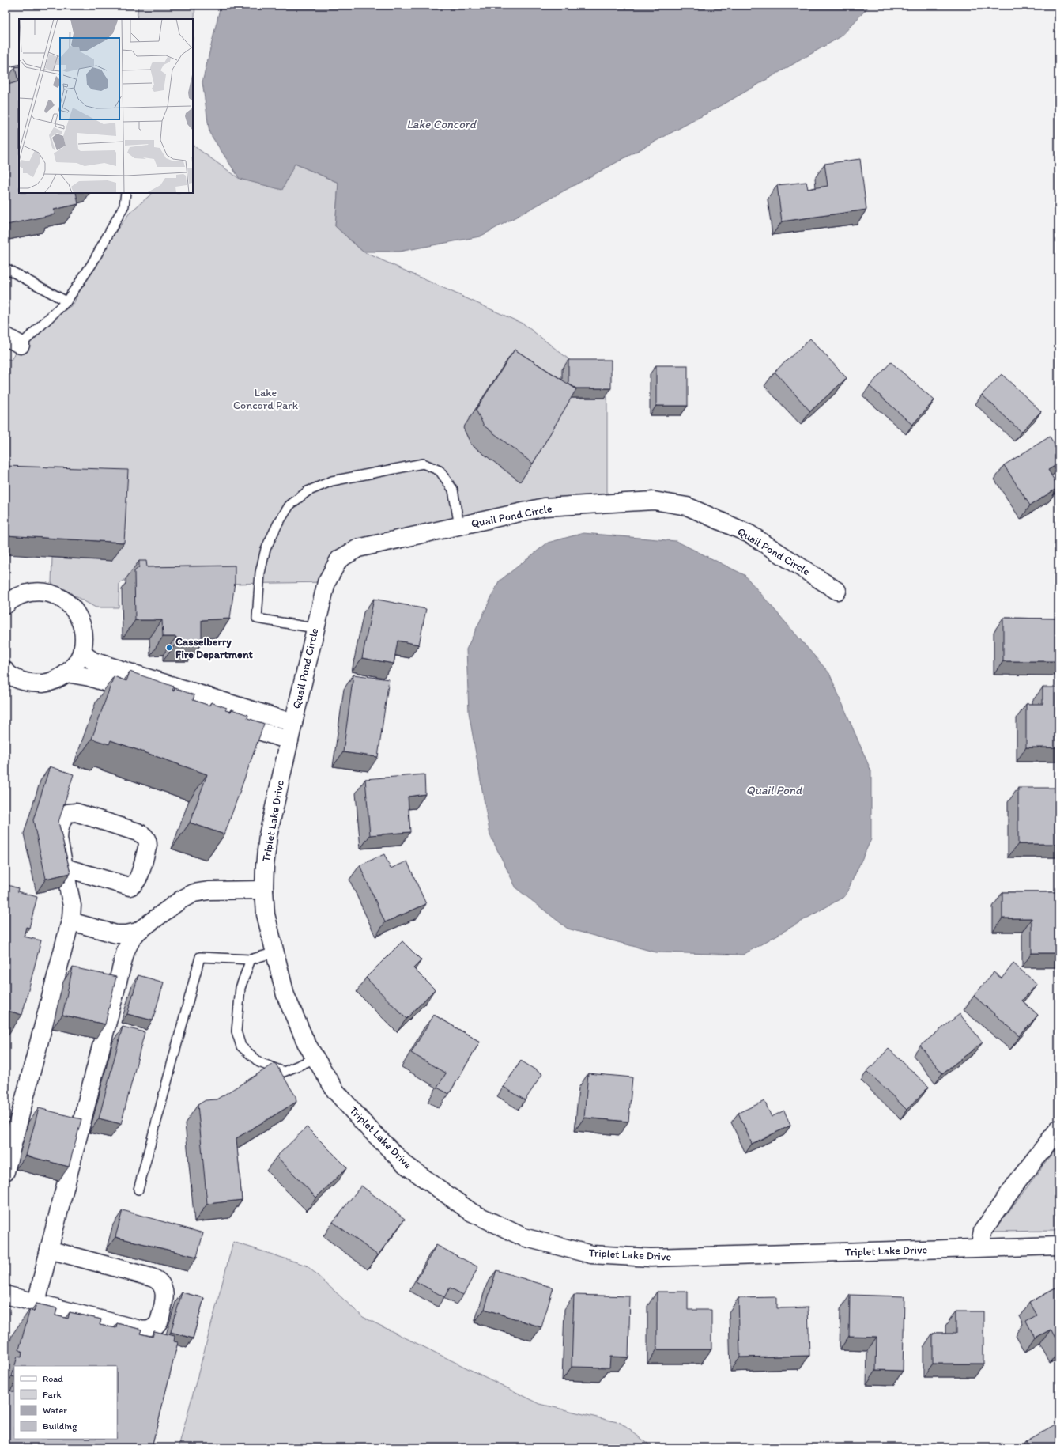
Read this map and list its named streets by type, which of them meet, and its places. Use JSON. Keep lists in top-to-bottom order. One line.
{"streets":{"street":["Quail Pond Circle","Triplet Lake Drive"]},"crossings":[["Quail Pond Circle","Triplet Lake Drive"]],"water":["Lake Concord","Quail Pond"],"parks":["Lake Concord Park"],"places":["Casselberry Fire Department"],"legend":["Road","Park","Water","Building"]}
